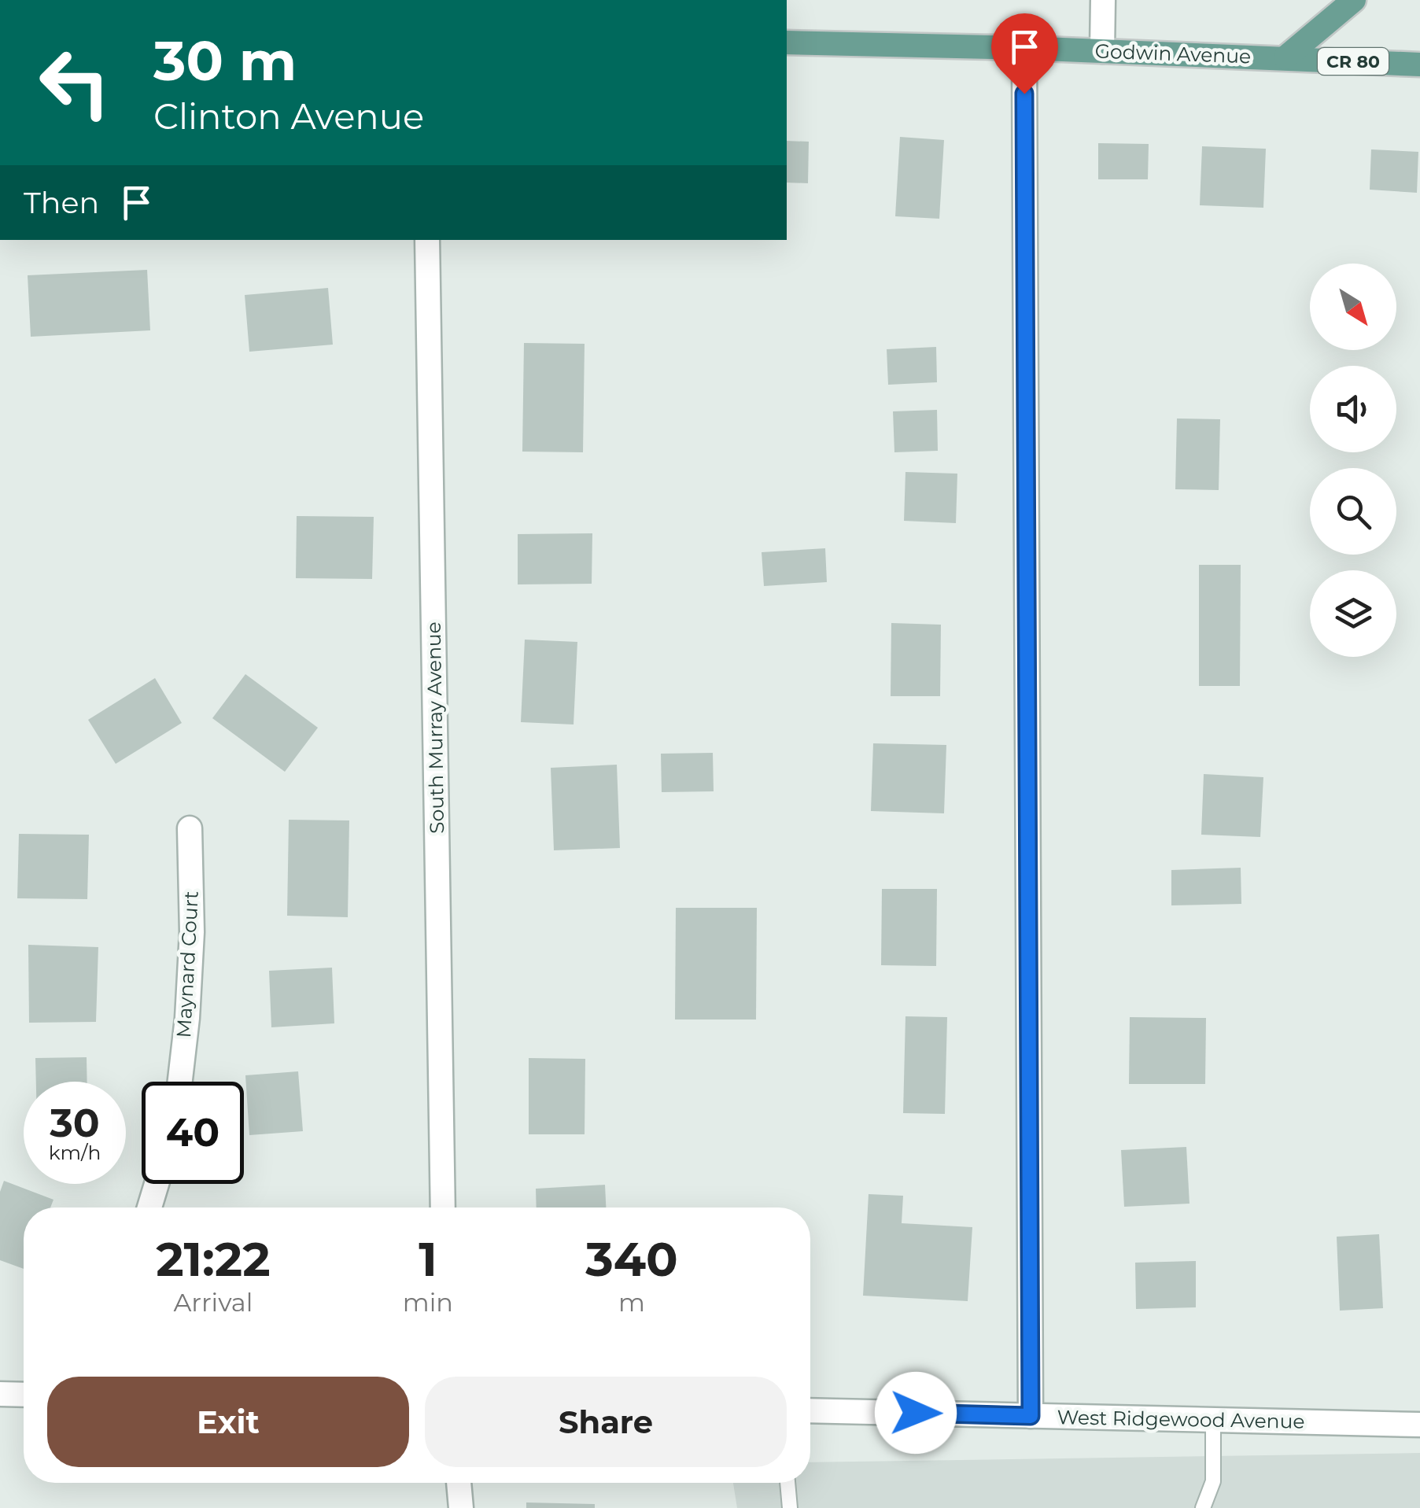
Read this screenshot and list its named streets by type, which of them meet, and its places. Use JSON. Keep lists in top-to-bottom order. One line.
{"streets":{"main road":["Godwin Avenue","CR 80"],"street":["South Murray Avenue","Maynard Court","West Ridgewood Avenue"]},"north":"bottom right","page":{"turn":["30 m","Clinton Avenue"],"then":"Then","speed":"30 km/h","limit":"40","eta":["21:22","Arrival","1","min","340","m"],"buttons":["Exit","Share"]}}
